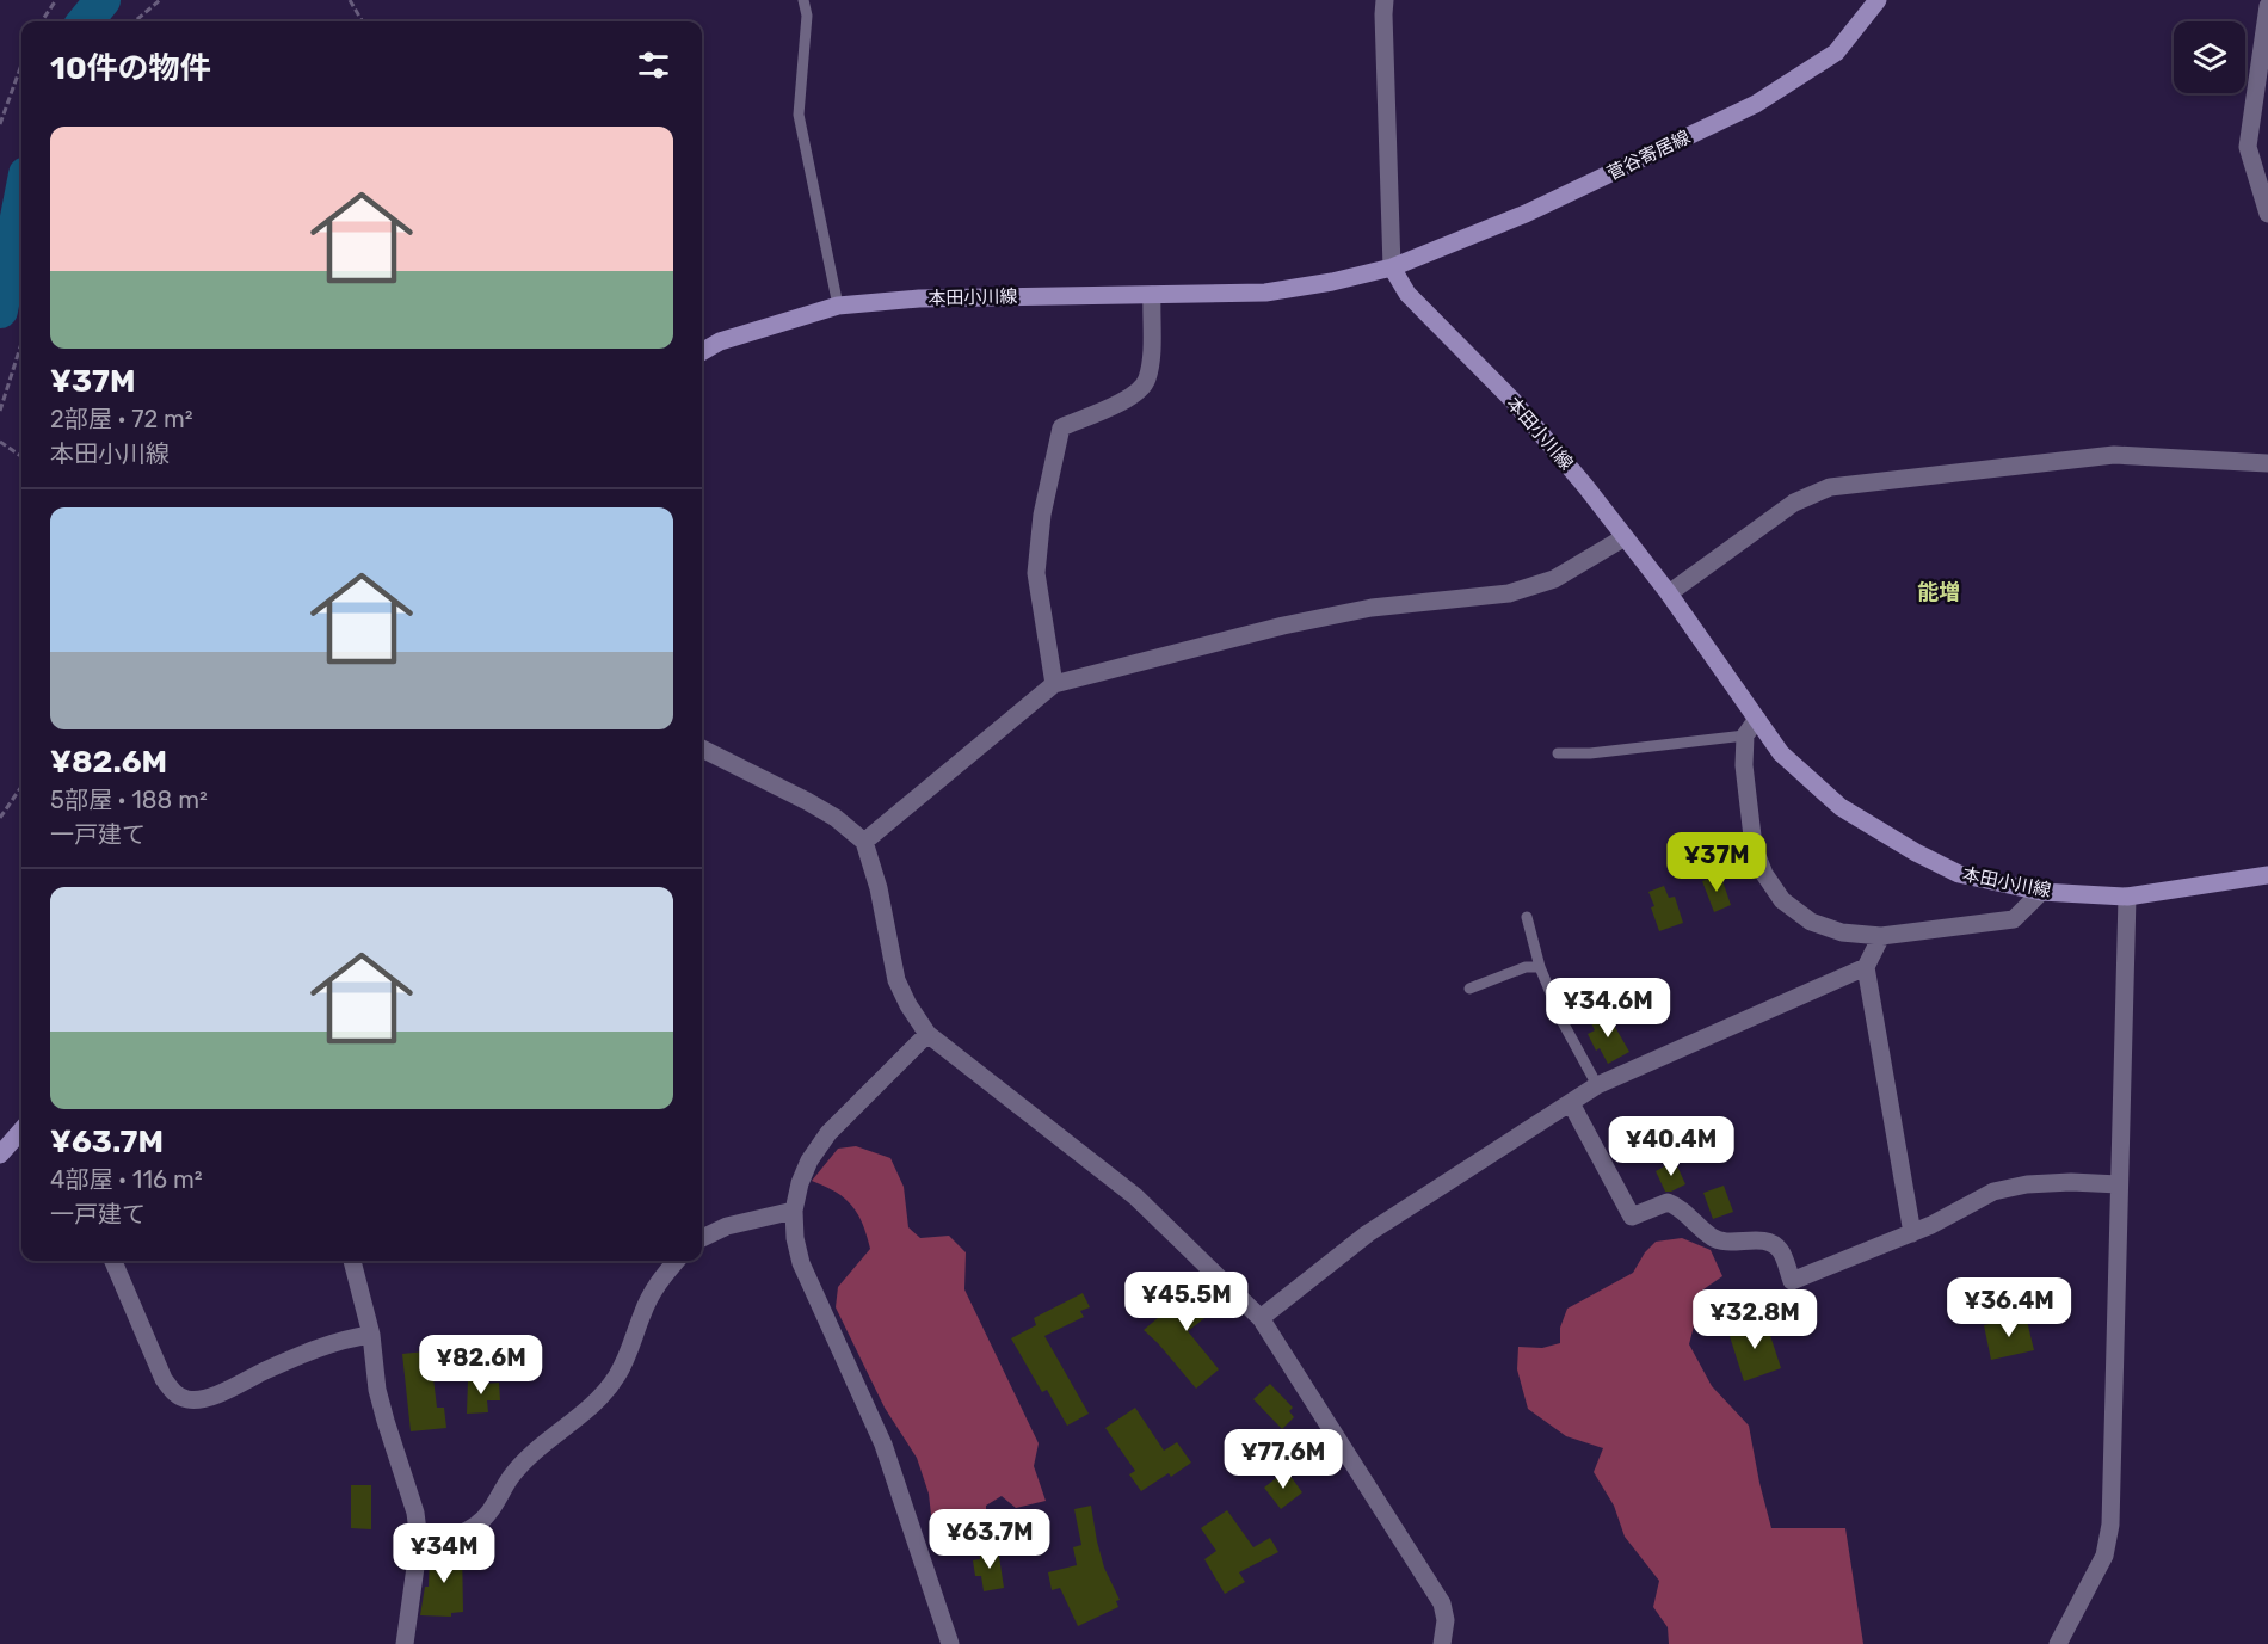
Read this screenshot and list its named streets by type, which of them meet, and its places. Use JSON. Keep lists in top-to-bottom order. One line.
{"streets":{"main road":["菅谷寄居線","本田小川線"]},"crossings":[["菅谷寄居線","本田小川線"]],"districts":["能増"],"page":{"heading":"10件の物件","list":[{"name":"¥37M","note":"2部屋 · 72 m² · 本田小川線"},{"name":"¥82.6M","note":"5部屋 · 188 m² · 一戸建て"},{"name":"¥63.7M","note":"4部屋 · 116 m² · 一戸建て"}],"price":["¥37M","¥34.6M","¥40.4M","¥45.5M","¥36.4M","¥32.8M","¥82.6M","¥77.6M","¥63.7M","¥34M"]}}
